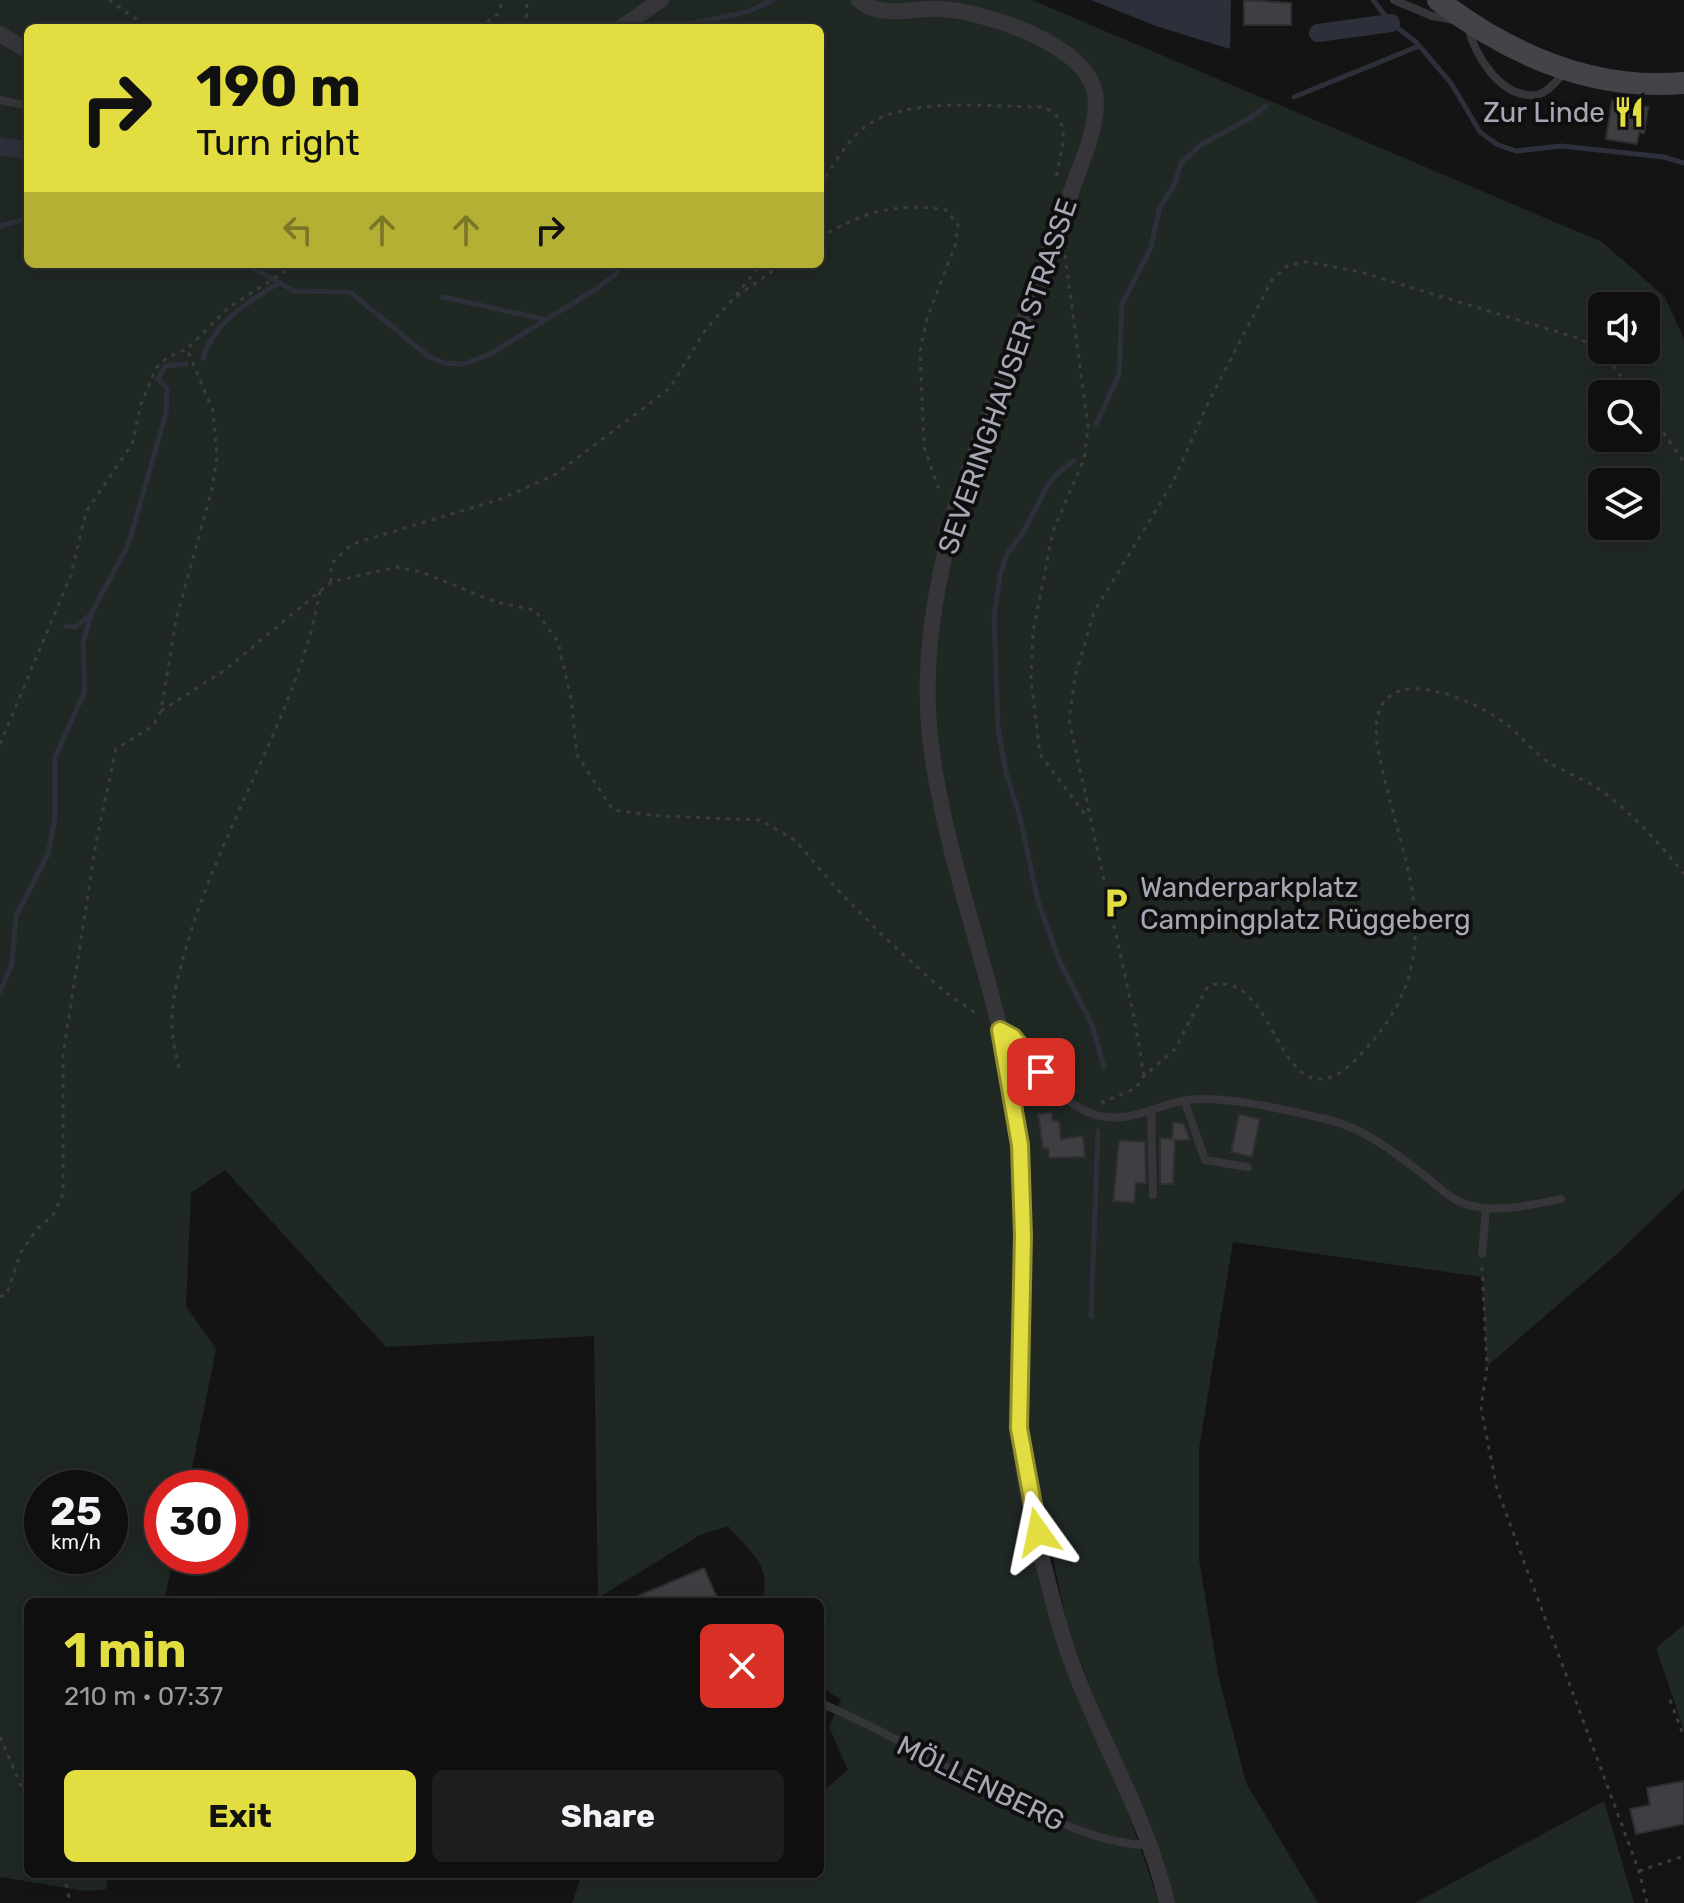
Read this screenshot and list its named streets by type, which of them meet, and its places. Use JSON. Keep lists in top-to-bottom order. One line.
{"streets":{"street":["SEVERINGHAUSER STRASSE"],"lane":["MÖLLENBERG"]},"crossings":[["SEVERINGHAUSER STRASSE","MÖLLENBERG"]],"places":{"restaurant":["Zur Linde"],"parking":["Wanderparkplatz Campingplatz Rüggeberg"]},"page":{"turn":["190 m","Turn right"],"speed":"25 km/h","limit":"30","heading":["1 min","210 m · 07:37"],"buttons":["Exit","Share"]}}
